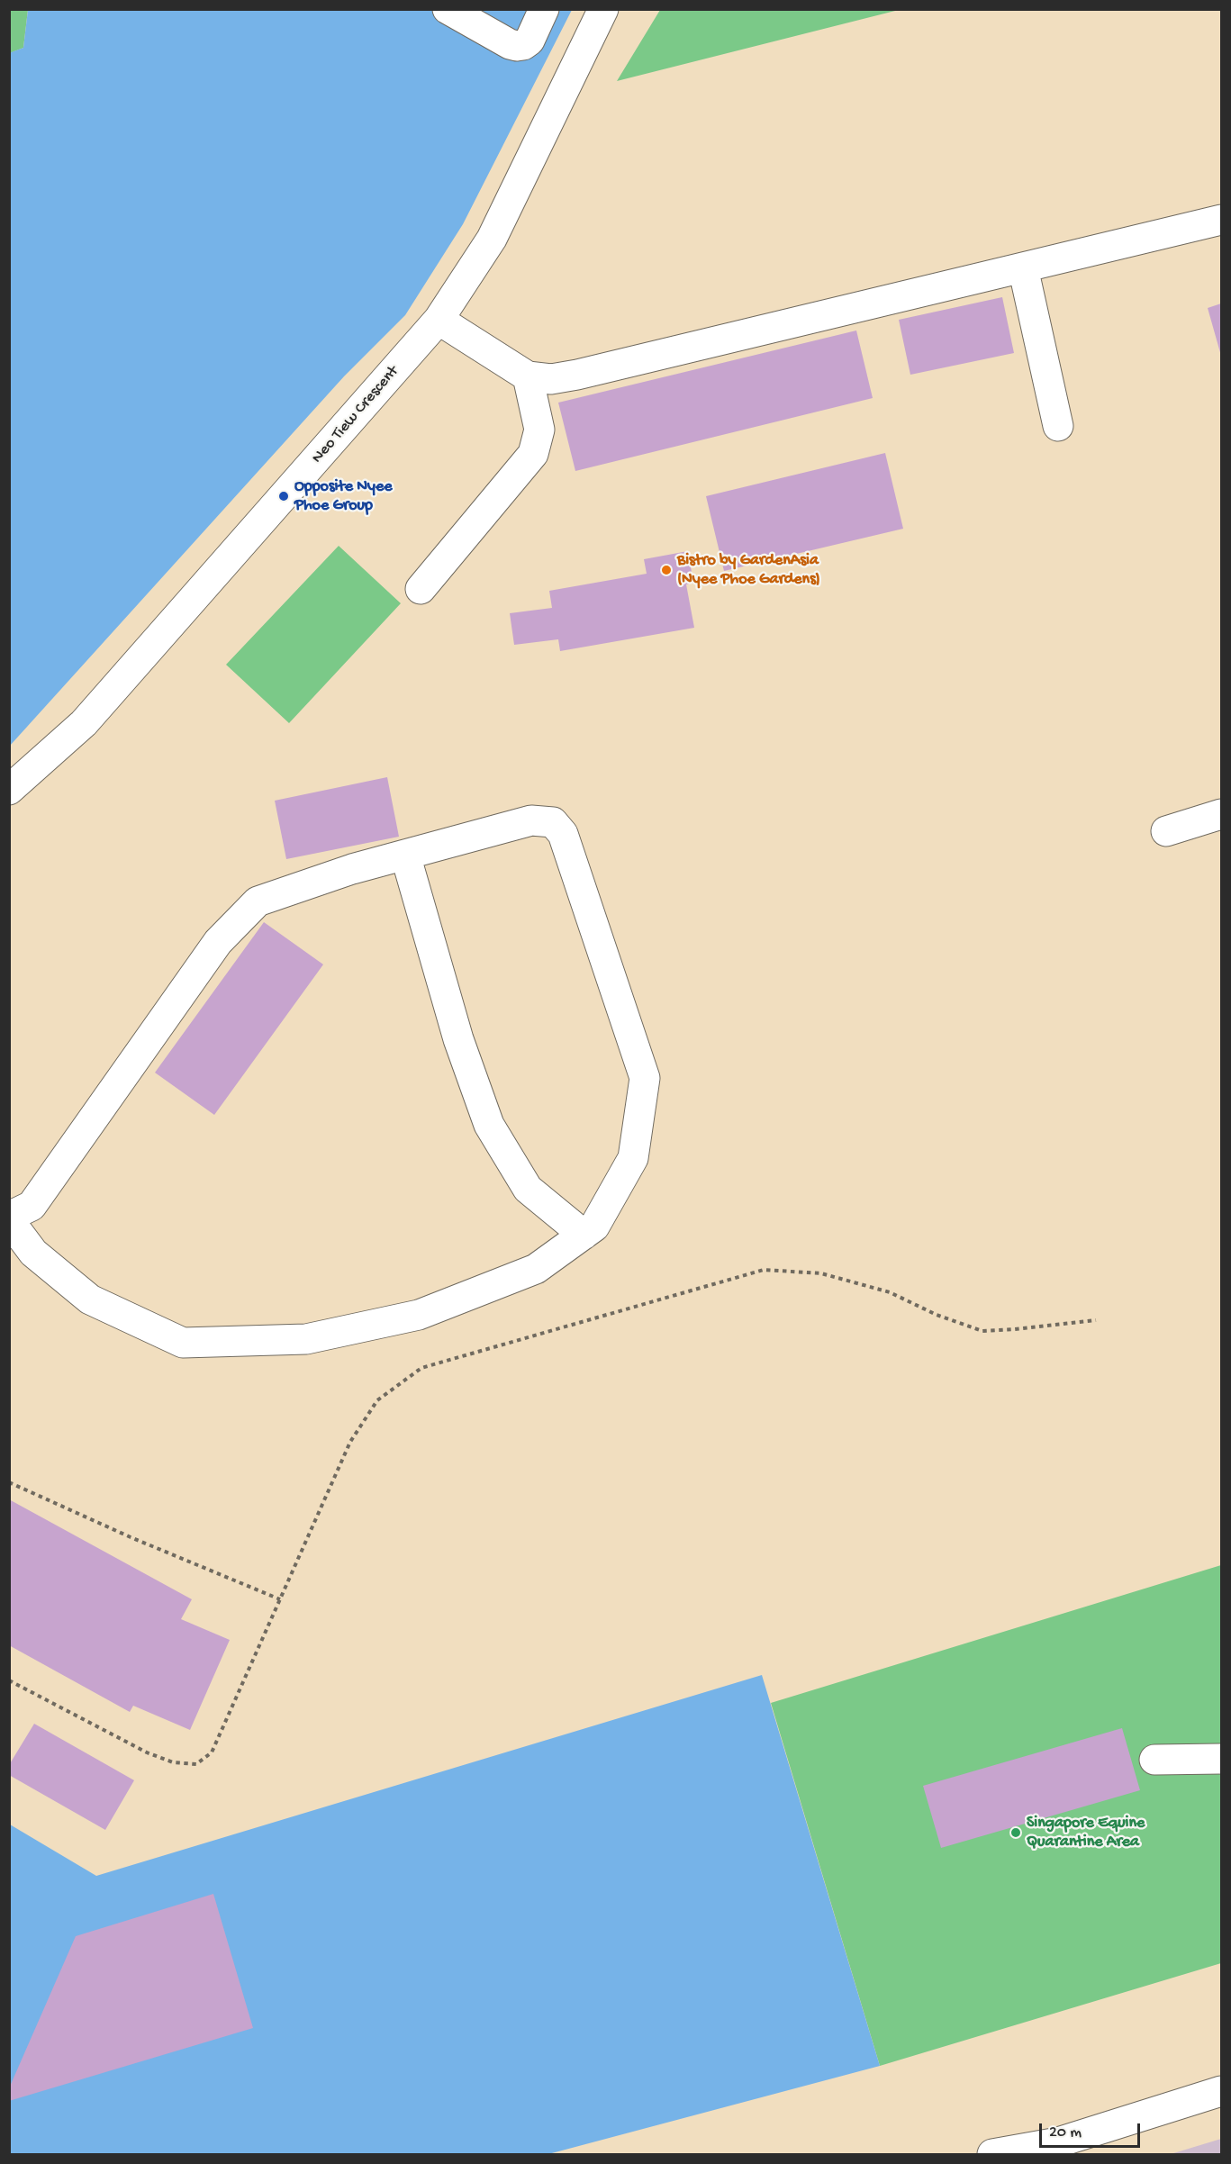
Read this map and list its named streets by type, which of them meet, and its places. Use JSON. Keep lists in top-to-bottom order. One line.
{"streets":{"street":["Neo Tiew Crescent"]},"places":["Opposite Nyee Phoe Group","Bistro by GardenAsia (Nyee Phoe Gardens)","Singapore Equine Quarantine Area"],"scale_bar":"20 m"}
